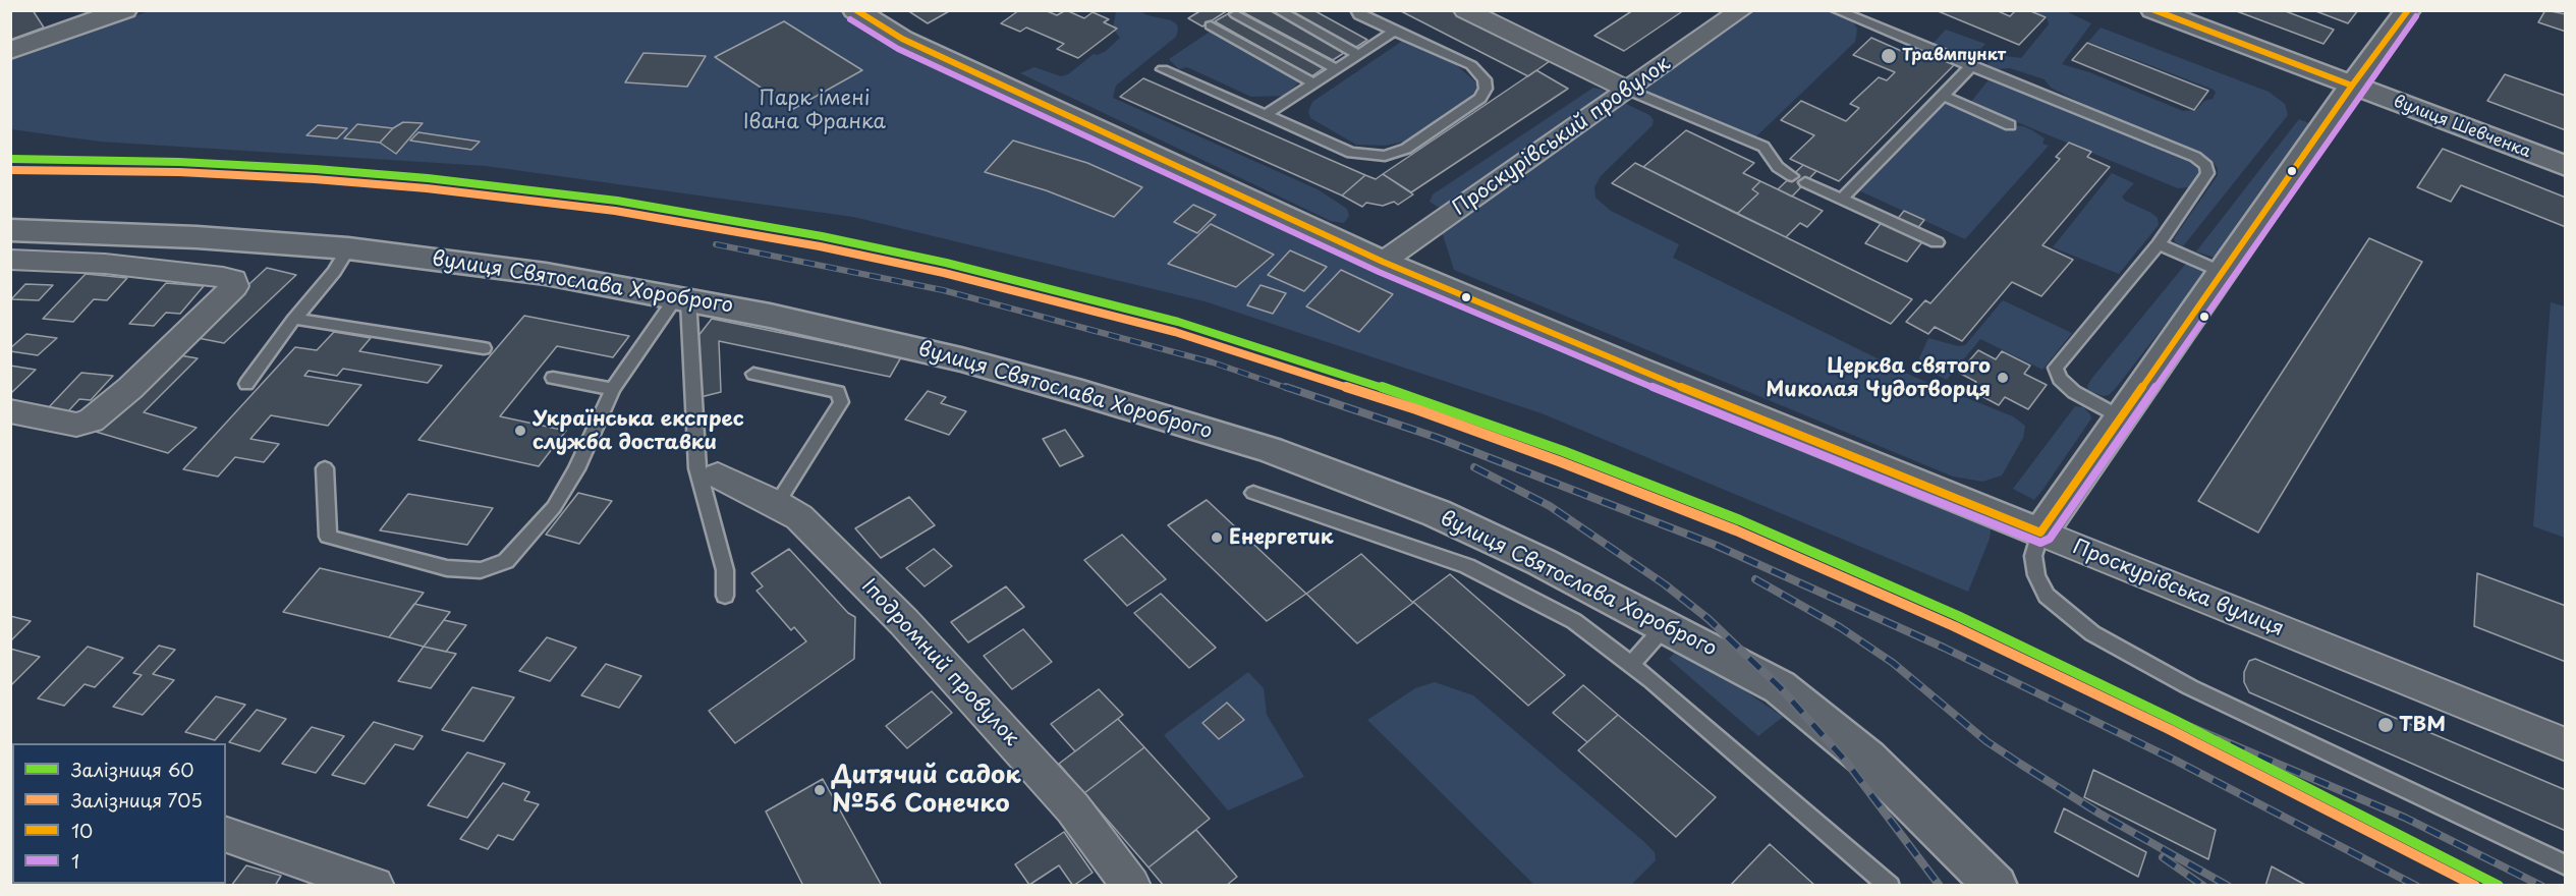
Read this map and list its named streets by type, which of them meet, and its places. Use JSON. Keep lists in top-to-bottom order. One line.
{"streets":{"main road":["вулиця Шевченка","вулиця Святослава Хороброго","Проскурівська вулиця"],"street":["Проскурівський провулок","Іподромний провулок"]},"crossings":[["Проскурівський провулок","Проскурівська вулиця"]],"parks":["Парк імені Івана Франка"],"places":["Травмпункт","Церква святого Миколая Чудотворця","Українська експрес служба доставки","Енергетик","ТВМ","Дитячий садок №56 Сонечко"],"lines":["transit line 10","transit line 1","rail line 60","rail line 705"],"legend":["Залізниця 60","Залізниця 705","10","1"]}
